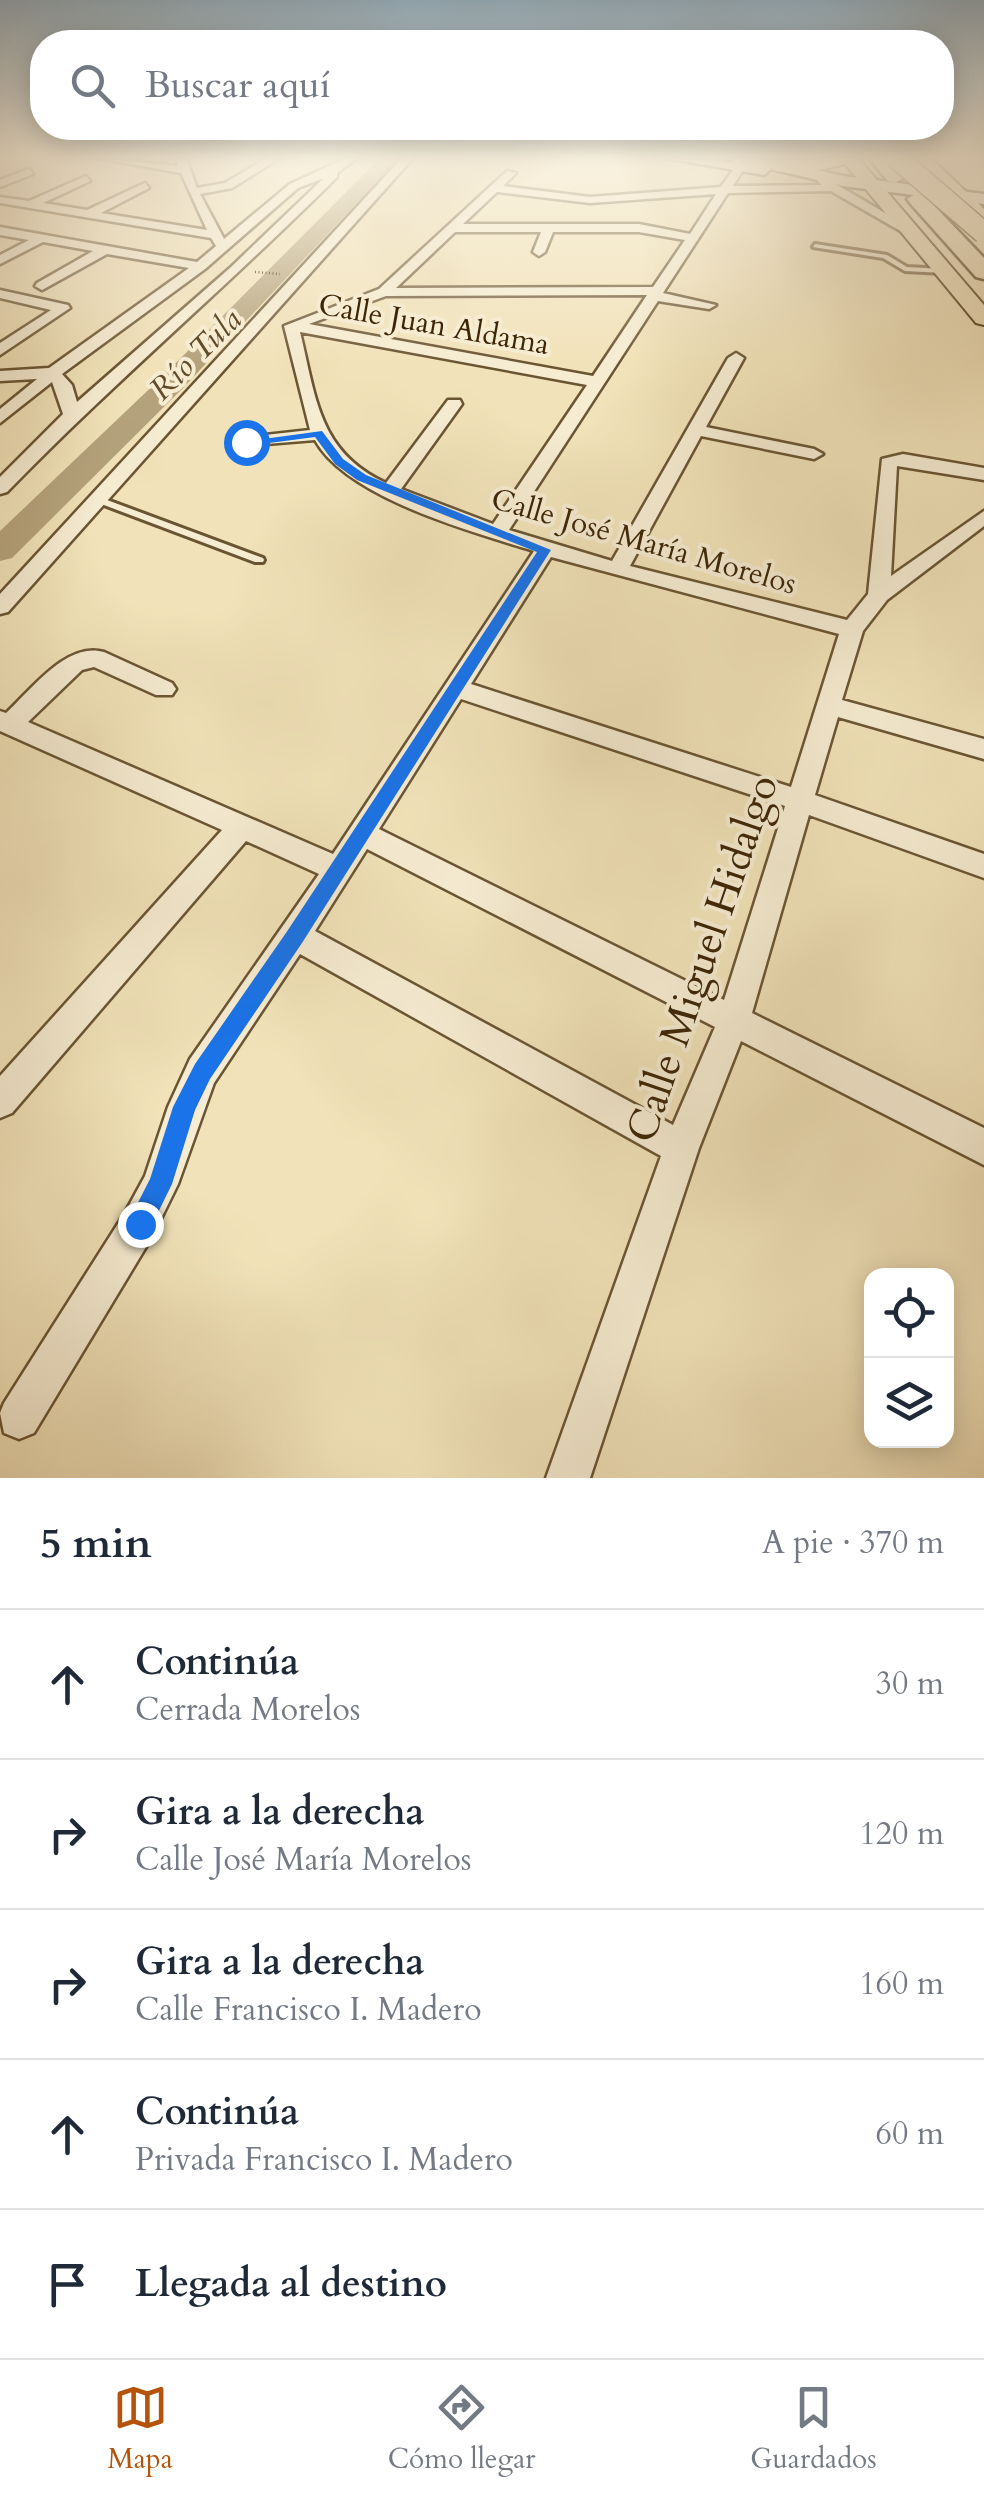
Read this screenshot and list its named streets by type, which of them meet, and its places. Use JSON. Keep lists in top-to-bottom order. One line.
{"streets":{"street":["Calle Juan Aldama","Calle José María Morelos","Calle Miguel Hidalgo"]},"crossings":[["Calle Juan Aldama","Calle José María Morelos"],["Calle José María Morelos","Calle Miguel Hidalgo"]],"water":["Río Tula"],"page":{"search":"Buscar aquí","heading":["5 min","A pie · 370 m"],"list":[["Continúa","Cerrada Morelos","30 m"],["Gira a la derecha","Calle José María Morelos","120 m"],["Gira a la derecha","Calle Francisco I. Madero","160 m"],["Continúa","Privada Francisco I. Madero","60 m"],"Llegada al destino"],"nav":["Mapa","Cómo llegar","Guardados"]}}
